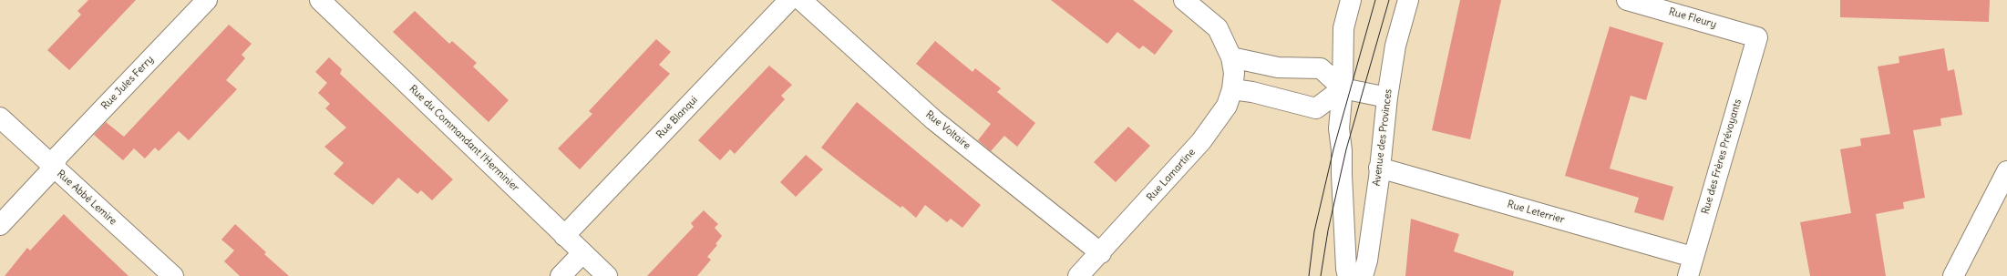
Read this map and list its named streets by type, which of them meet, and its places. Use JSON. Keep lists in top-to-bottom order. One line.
{"streets":{"street":["Rue Fleury","Rue Jules Ferry","Rue Blanqui","Rue Voltaire","Avenue des Provinces","Rue du Commandant l'Herminier","Rue des Frères Prévoyants","Rue Lamartine","Rue Abbé Lemire","Rue Leterrier"]},"crossings":[["Rue Fleury","Rue des Frères Prévoyants"],["Rue Jules Ferry","Rue Abbé Lemire"],["Rue Blanqui","Rue du Commandant l'Herminier"],["Rue Voltaire","Rue Lamartine"],["Avenue des Provinces","Rue Leterrier"],["Rue des Frères Prévoyants","Rue Leterrier"]]}
